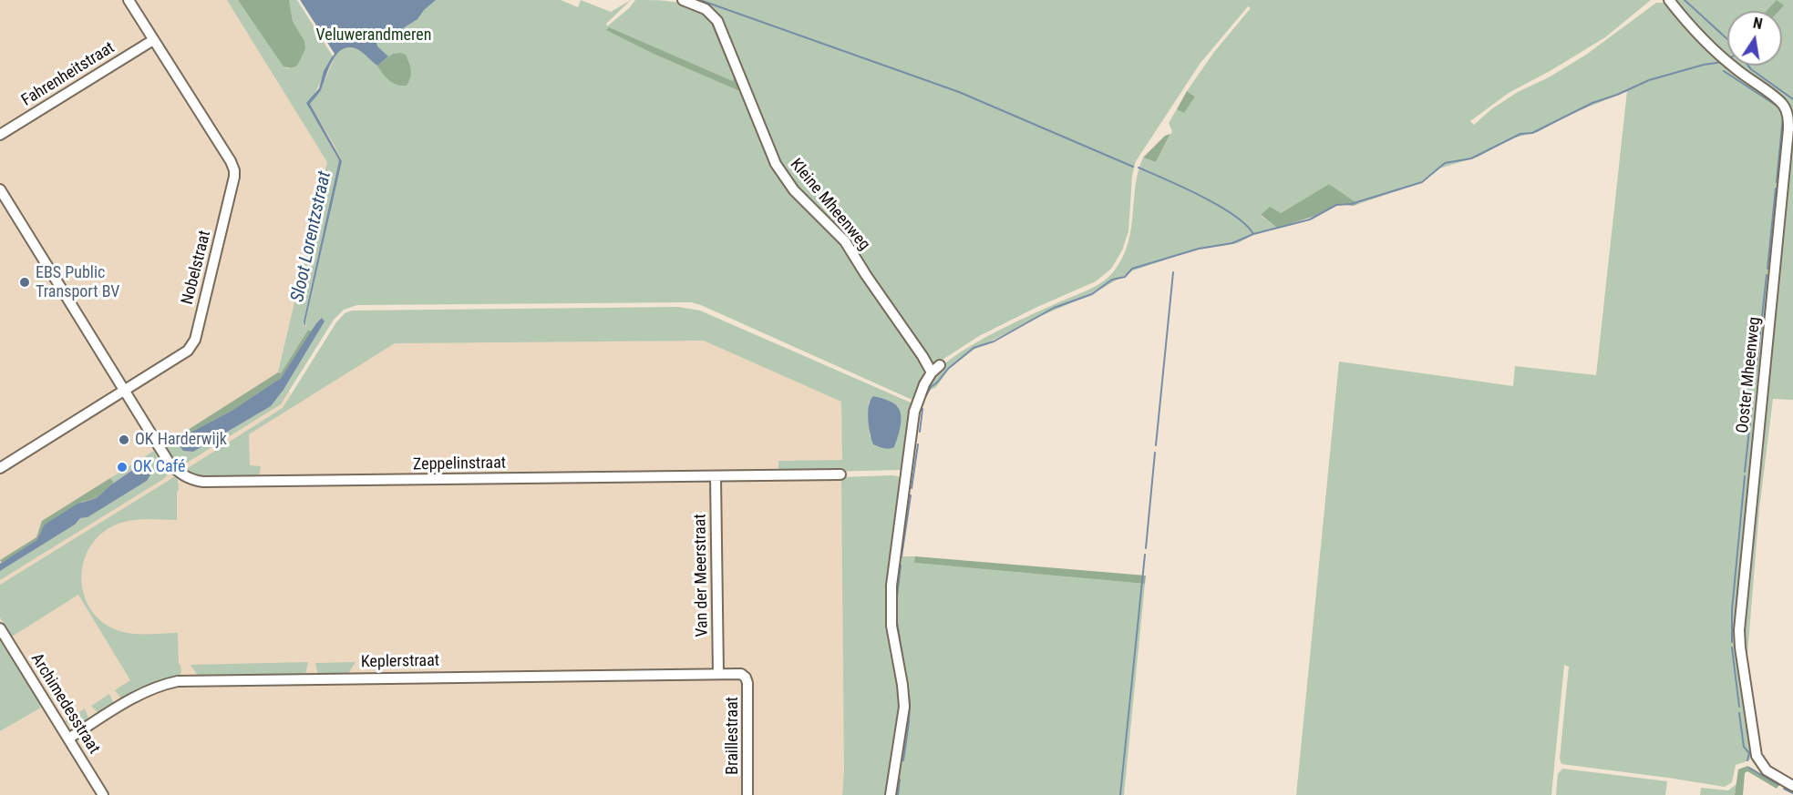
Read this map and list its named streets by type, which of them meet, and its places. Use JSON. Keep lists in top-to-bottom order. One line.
{"streets":{"street":["Fahrenheitstraat","Kleine Mheenweg","Nobelstraat","Ooster Mheenweg","Zeppelinstraat","Van der Meerstraat","Keplerstraat","Archimedesstraat","Braillestraat"]},"crossings":[["Fahrenheitstraat","Nobelstraat"],["Nobelstraat","Zeppelinstraat"],["Zeppelinstraat","Van der Meerstraat"],["Van der Meerstraat","Keplerstraat"],["Keplerstraat","Archimedesstraat"],["Keplerstraat","Braillestraat"]],"water":["Sloot Lorentzstraat"],"parks":["Veluwerandmeren"],"places":["EBS Public Transport BV","OK Harderwijk","OK Café"],"north":"top"}
